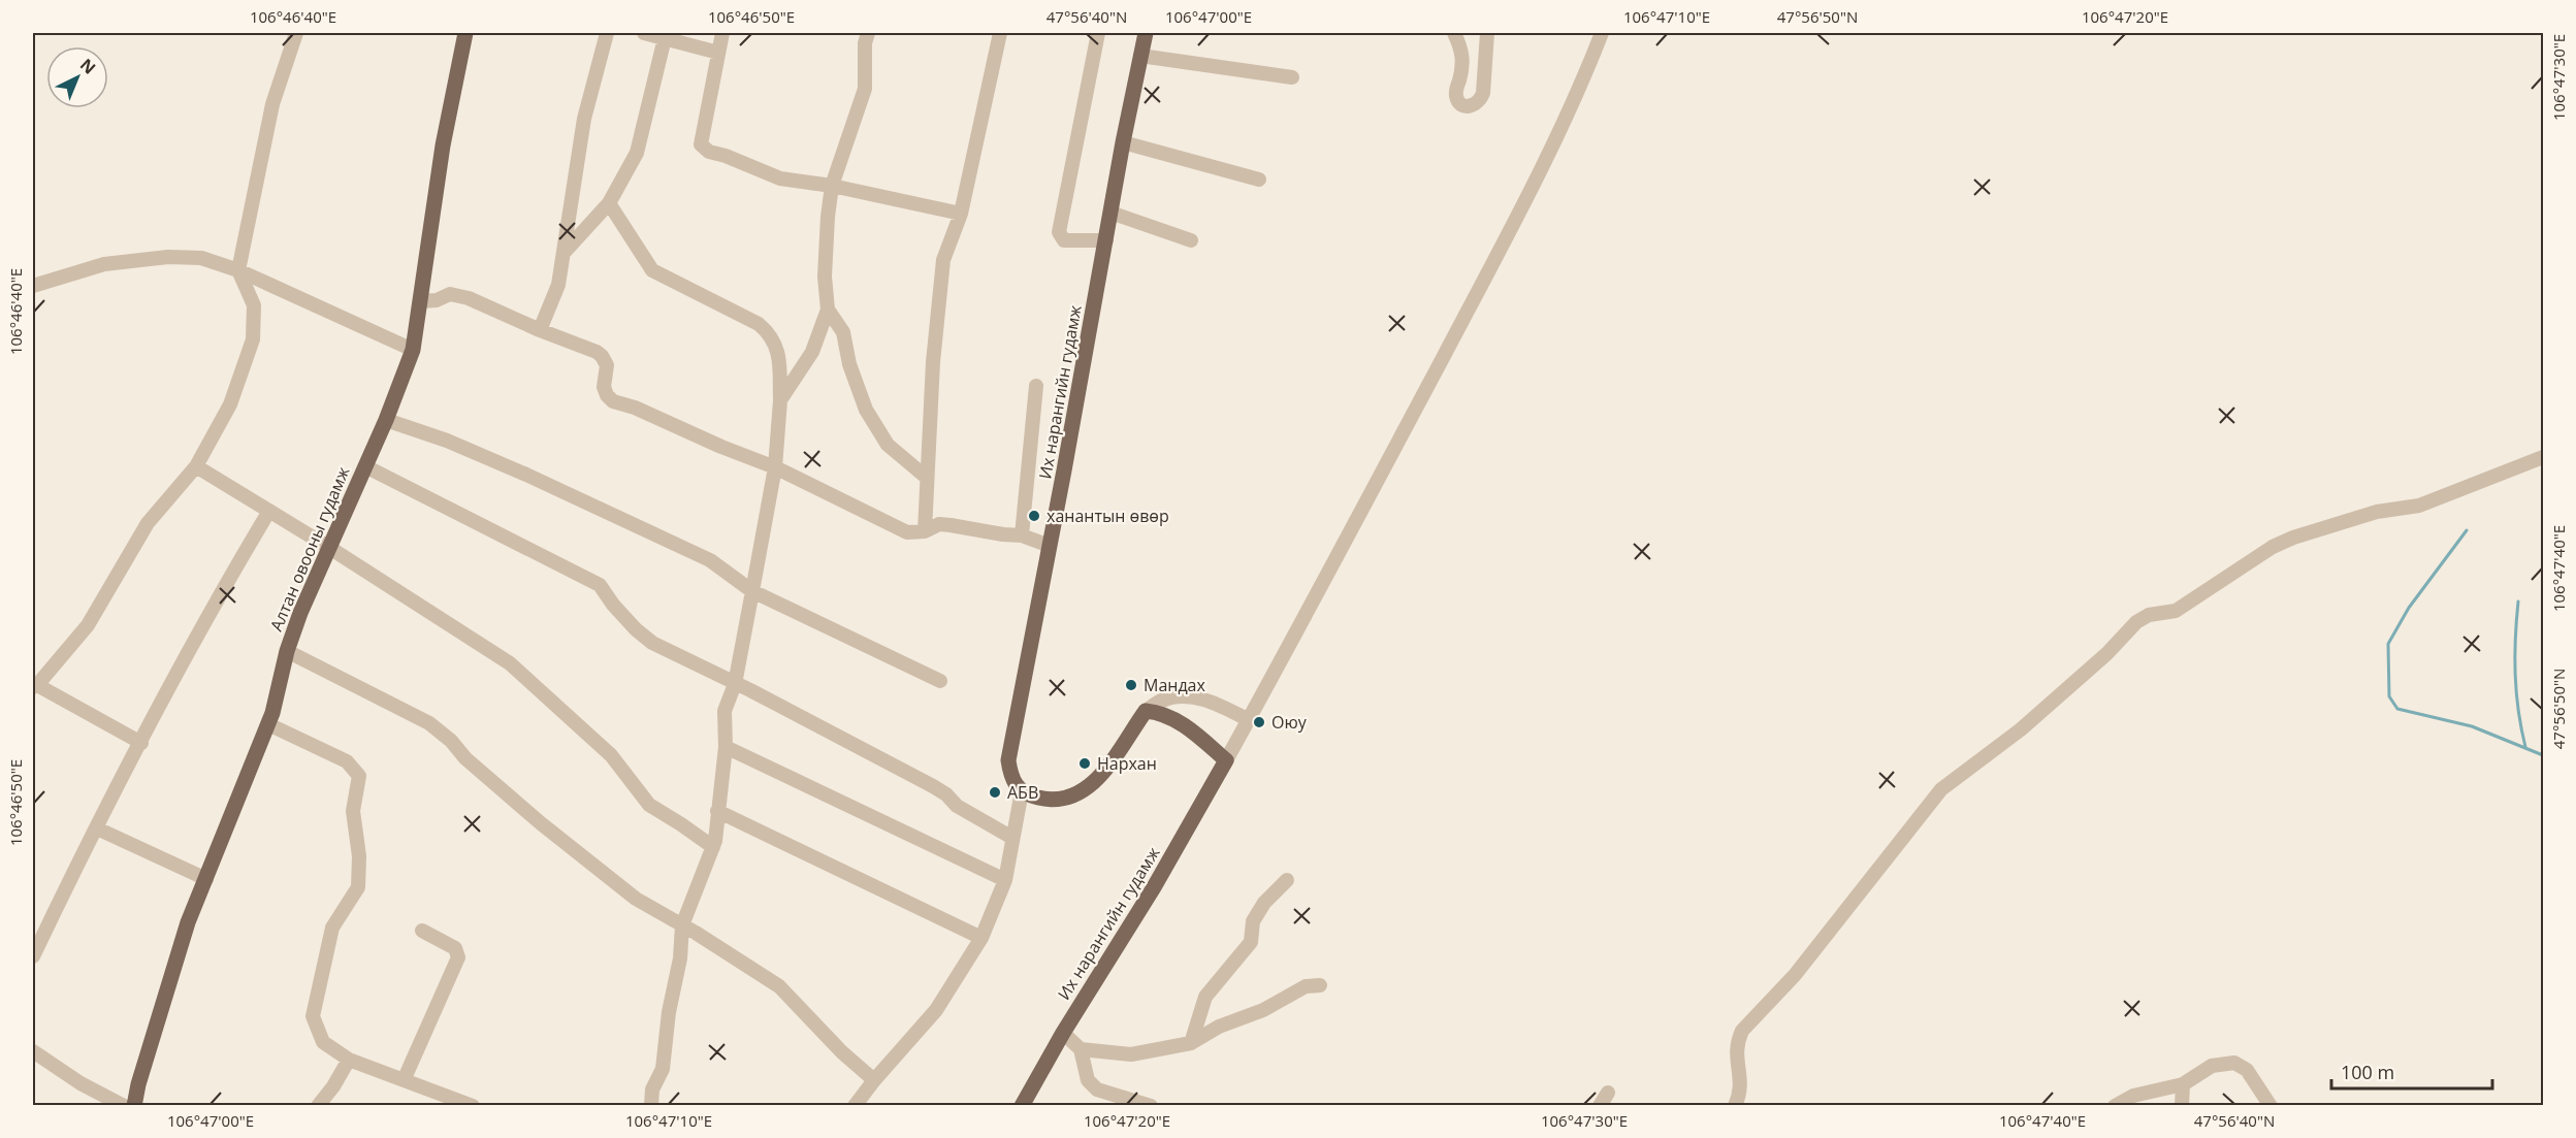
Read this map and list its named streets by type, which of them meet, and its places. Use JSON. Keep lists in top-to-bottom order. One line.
{"streets":{"main road":["Их нарангийн гудамж","Алтан овооны гудамж"]},"places":["ханантын өвөр","Мандах","Оюу","Нархан","АБВ"],"scale_bar":"100 m","north":"top right","coordinates":["106°46'40\"E","106°46'50\"E","47°56'40\"N","106°47'00\"E","106°47'10\"E","47°56'50\"N","106°47'20\"E","106°47'30\"E","106°47'40\"E"]}
